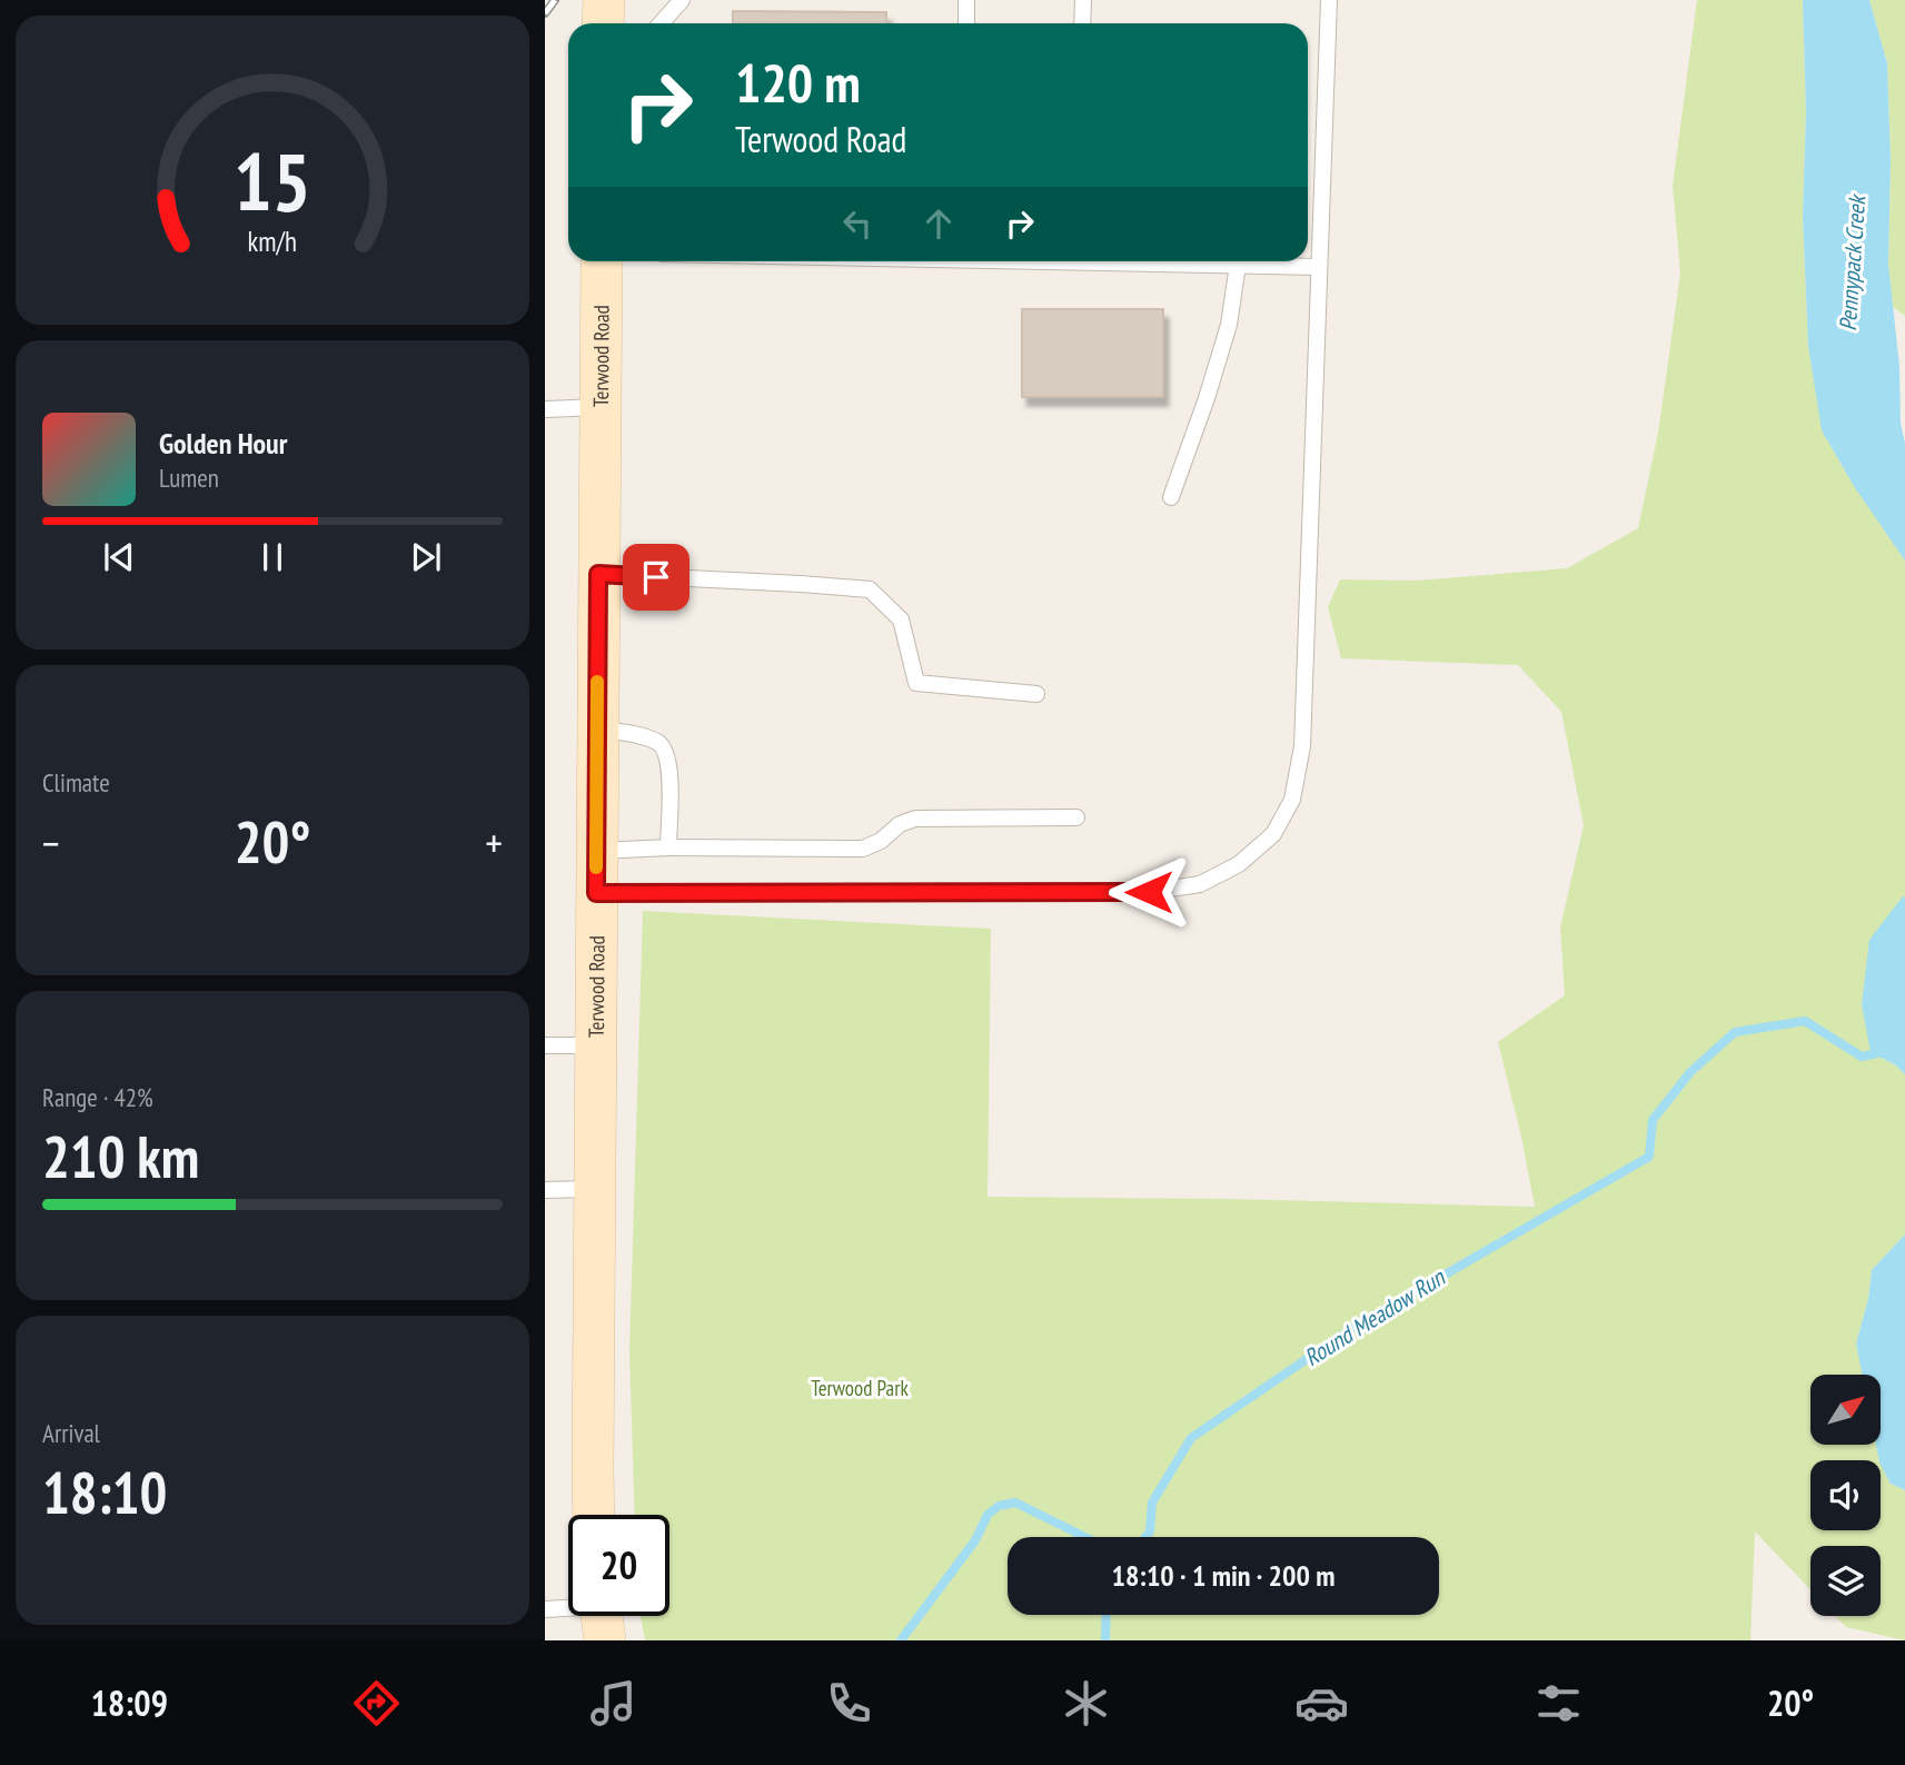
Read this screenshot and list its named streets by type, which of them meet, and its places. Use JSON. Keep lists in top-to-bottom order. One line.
{"streets":{"street":["Terwood Road"]},"water":["Pennypack Creek","Round Meadow Run"],"parks":["Terwood Park"],"north":"top right","page":{"turn":["120 m","Terwood Road"],"song":["Golden Hour","Lumen"],"tile":["Climate",["Range · 42%","210 km"],["Arrival","18:10"]],"heat":["−","20°","+"],"limit":"20","trip":"18:10 · 1 min · 200 m","tabs":["18:09","20°"],"gauge":["15","km/h"]}}
